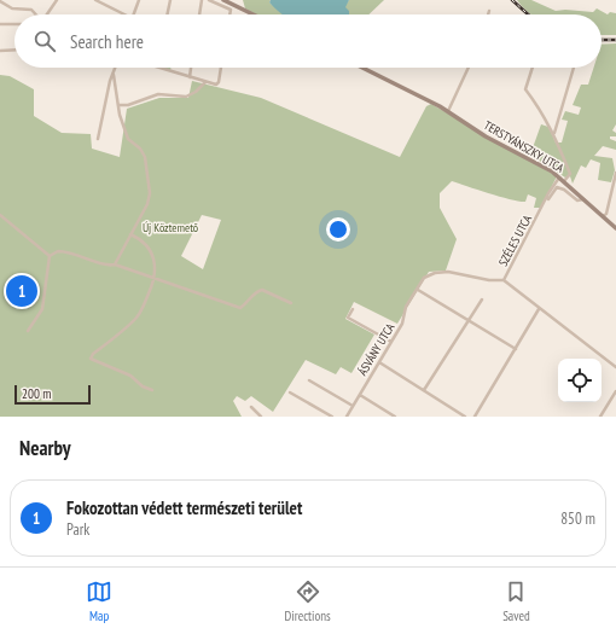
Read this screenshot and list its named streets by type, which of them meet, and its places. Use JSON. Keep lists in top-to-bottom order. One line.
{"streets":{"main road":["TERSTYÁNSZKY UTCA"],"street":["SZÉLES UTCA","ÁSVÁNY UTCA"]},"crossings":[["TERSTYÁNSZKY UTCA","SZÉLES UTCA"],["SZÉLES UTCA","ÁSVÁNY UTCA"]],"parks":["Új Köztemető"],"scale_bar":"200 m","page":{"search":"Search here","pins":"1","scale":"200 m","heading":"Nearby","list":[{"mark":"1","name":"Fokozottan védett természeti terület","note":"Park","value":"850 m"}],"nav":["Map","Directions","Saved"]}}
